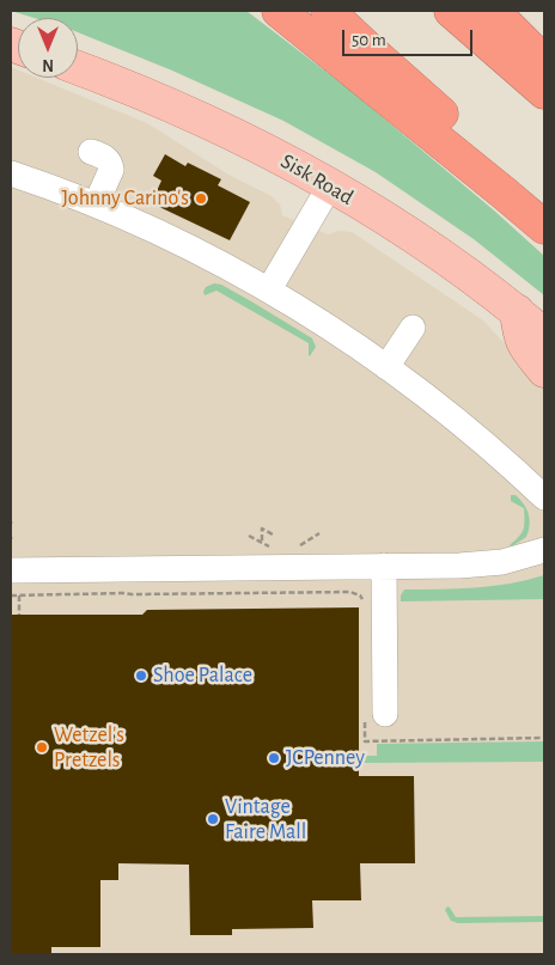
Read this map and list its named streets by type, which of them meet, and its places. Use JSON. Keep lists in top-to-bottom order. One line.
{"streets":{"main road":["Sisk Road"]},"places":["Johnny Carino's","Shoe Palace","Wetzel's Pretzels","JCPenney","Vintage Faire Mall"],"scale_bar":"50 m","north":"bottom"}
